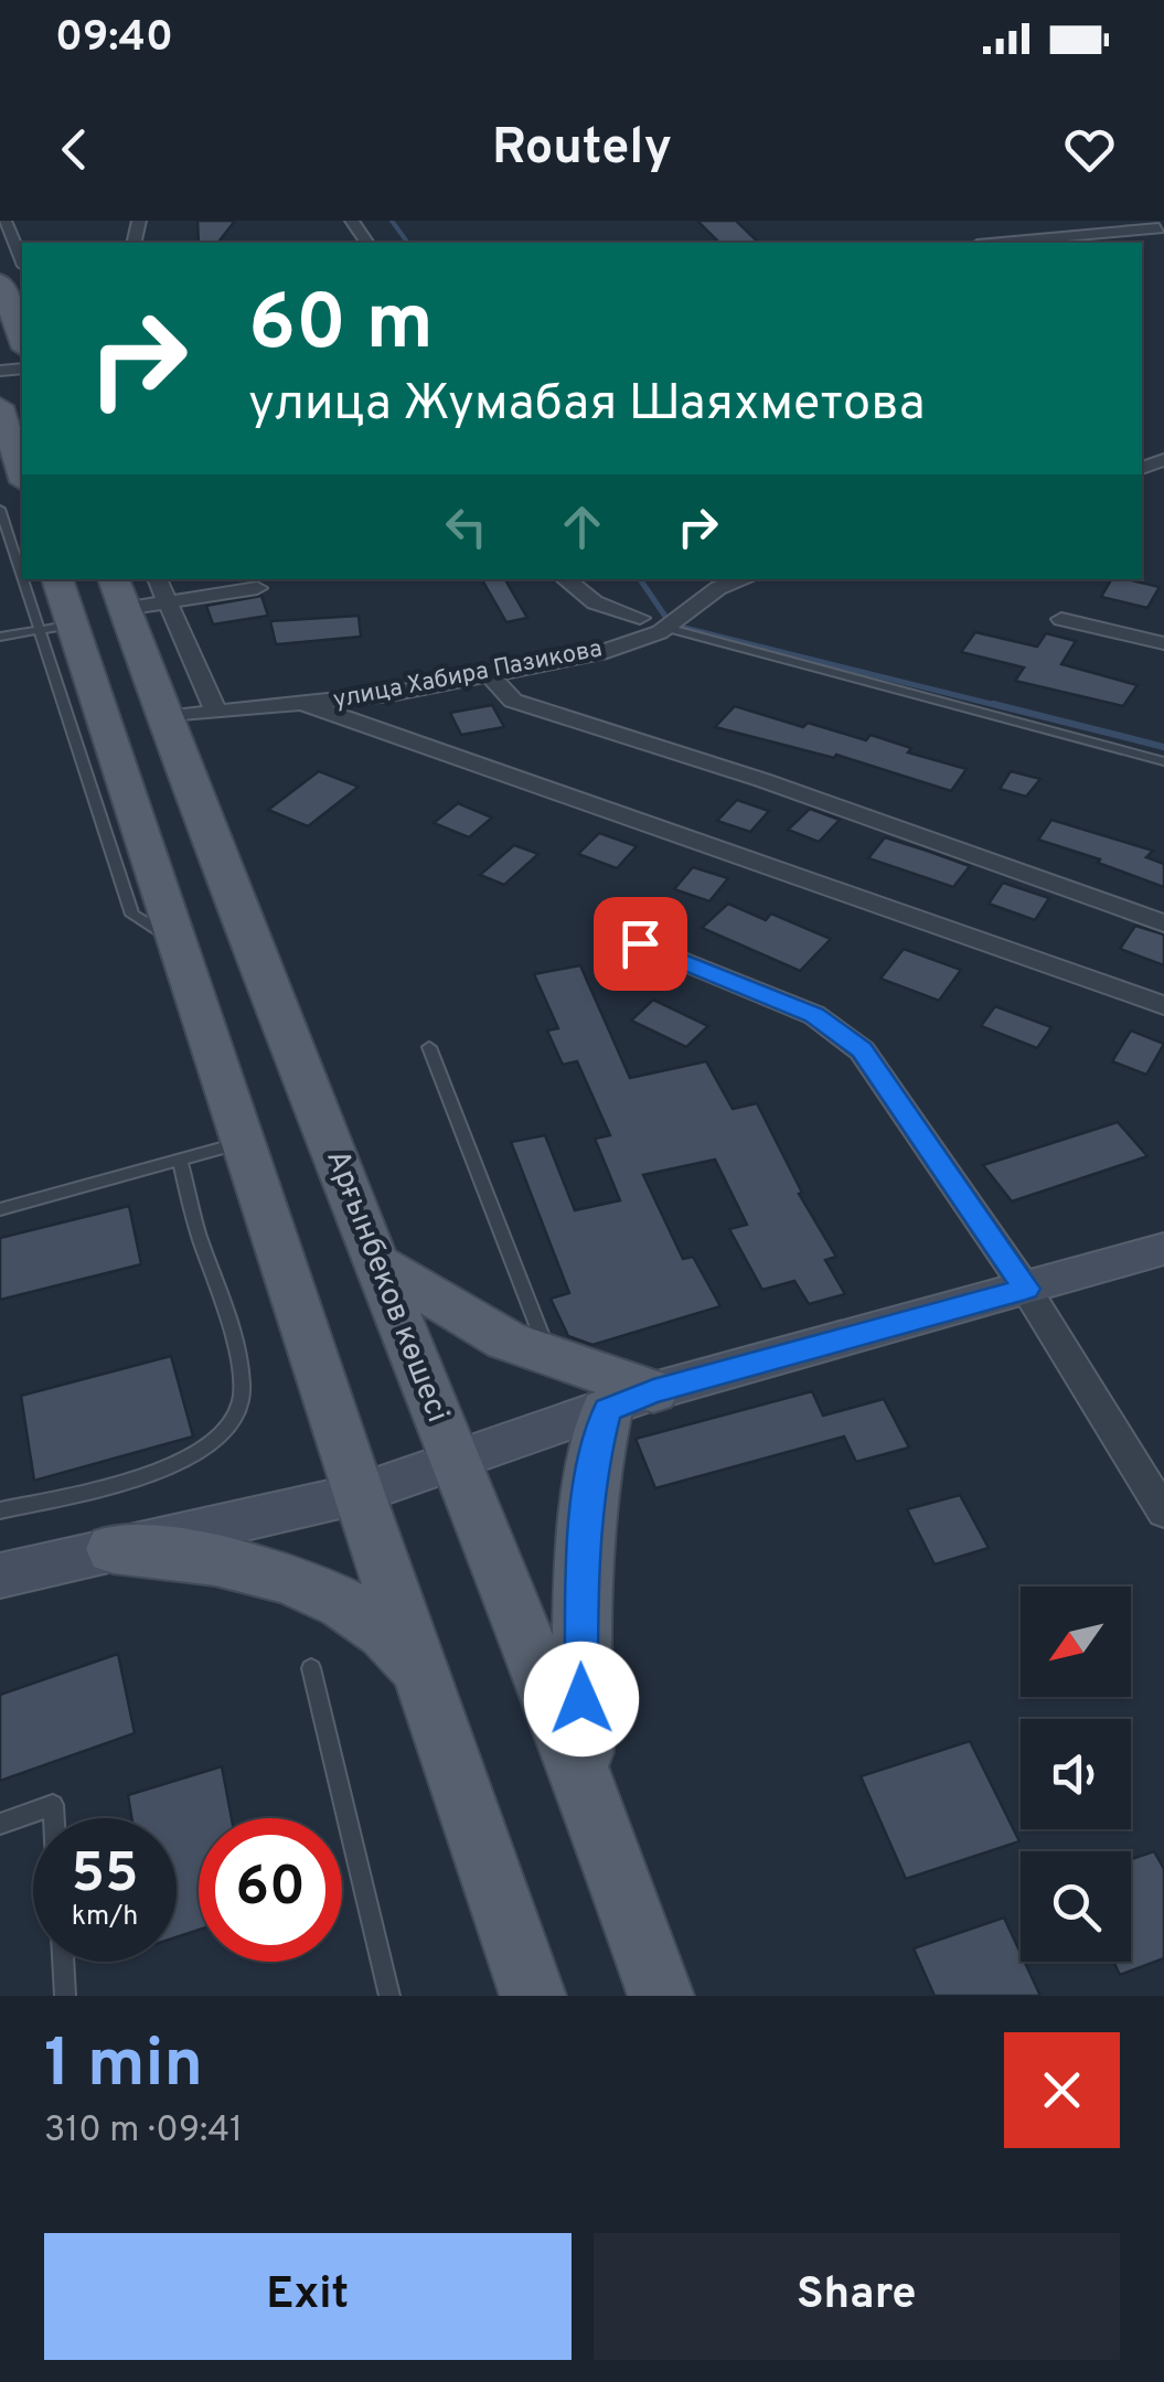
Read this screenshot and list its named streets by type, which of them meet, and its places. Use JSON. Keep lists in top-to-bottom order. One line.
{"streets":{"main road":["Арғынбеков көшесі"],"street":["улица Хабира Пазикова"]},"crossings":[["улица Хабира Пазикова","Арғынбеков көшесі"]],"north":"bottom left","page":{"status":"09:40","header":"Routely","turn":["60 m","улица Жумабая Шаяхметова"],"speed":"55 km/h","limit":"60","heading":["1 min","310 m · 09:41"],"buttons":["Exit","Share"]}}
